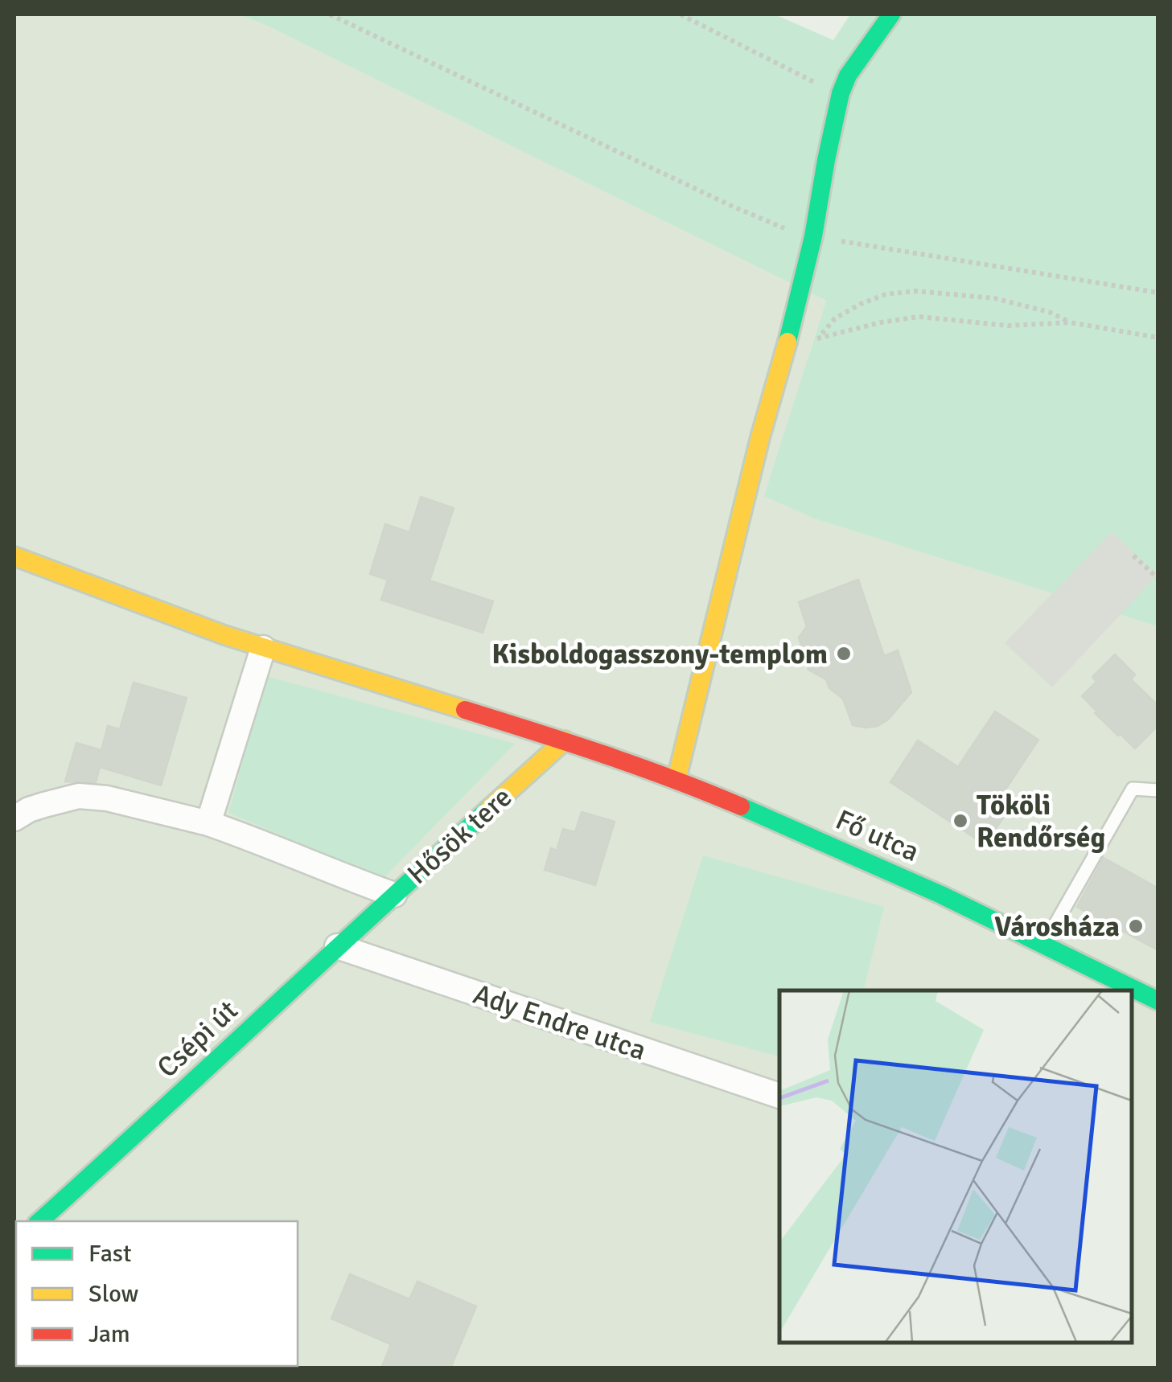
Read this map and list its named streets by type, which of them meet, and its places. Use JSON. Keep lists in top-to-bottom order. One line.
{"streets":{"street":["Hősök tere","Fő utca","Ady Endre utca","Csépi út"]},"crossings":[["Hősök tere","Fő utca"],["Hősök tere","Csépi út"],["Ady Endre utca","Csépi út"]],"places":["Kisboldogasszony-templom","Tököli Rendőrség","Városháza"],"legend":["Fast","Slow","Jam"]}
